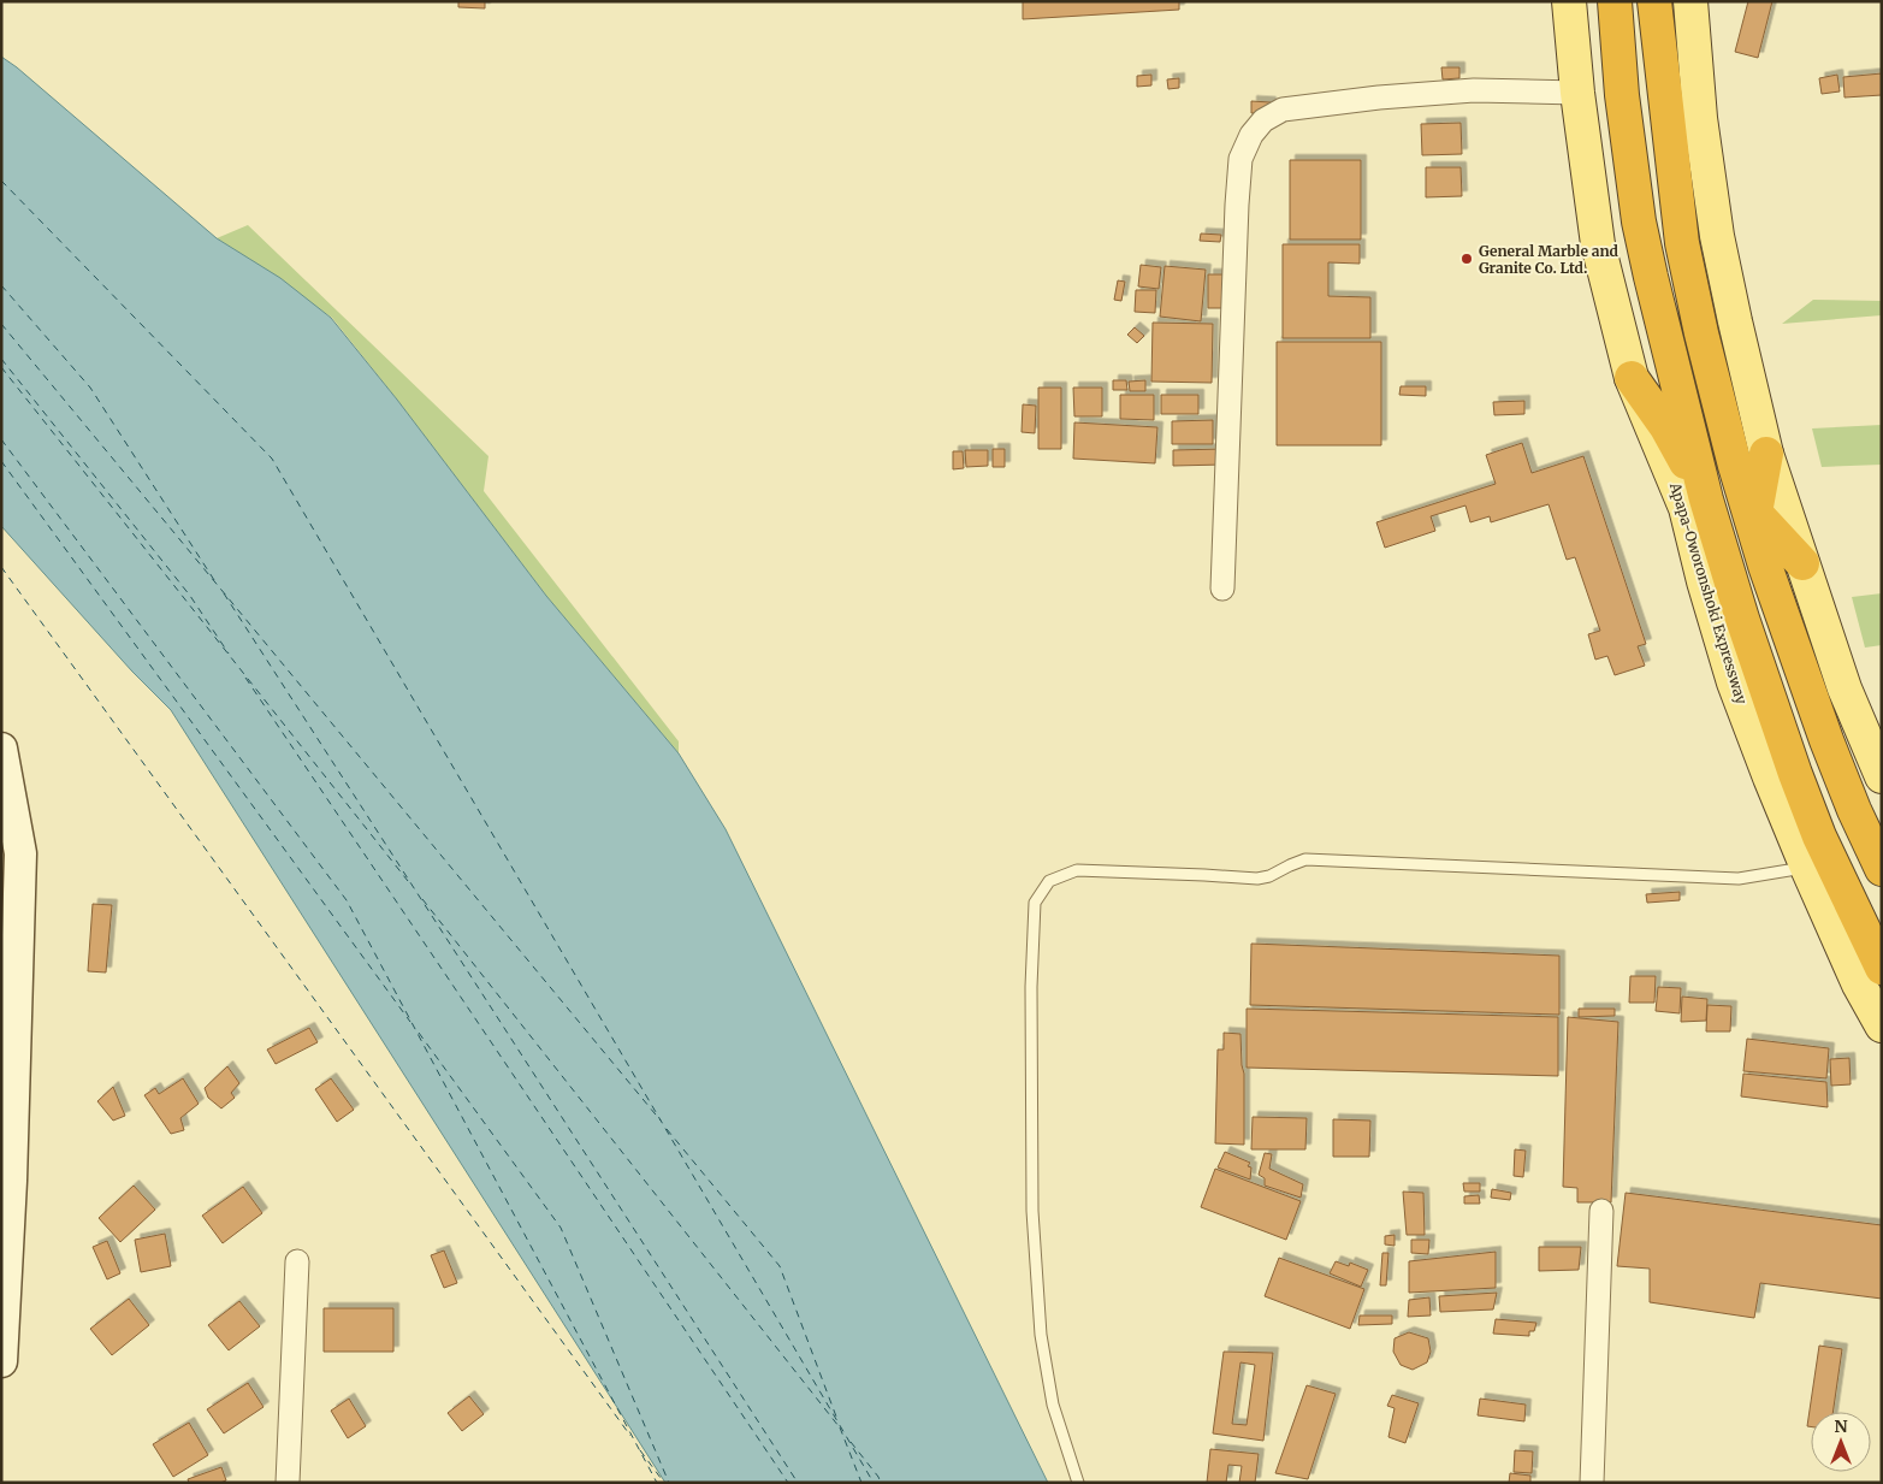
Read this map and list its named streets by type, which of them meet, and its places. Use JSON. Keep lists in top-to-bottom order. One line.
{"streets":{"highway":["Apapa-Oworonshoki Expressway"]},"places":["General Marble and Granite Co. Ltd."],"north":"top"}
